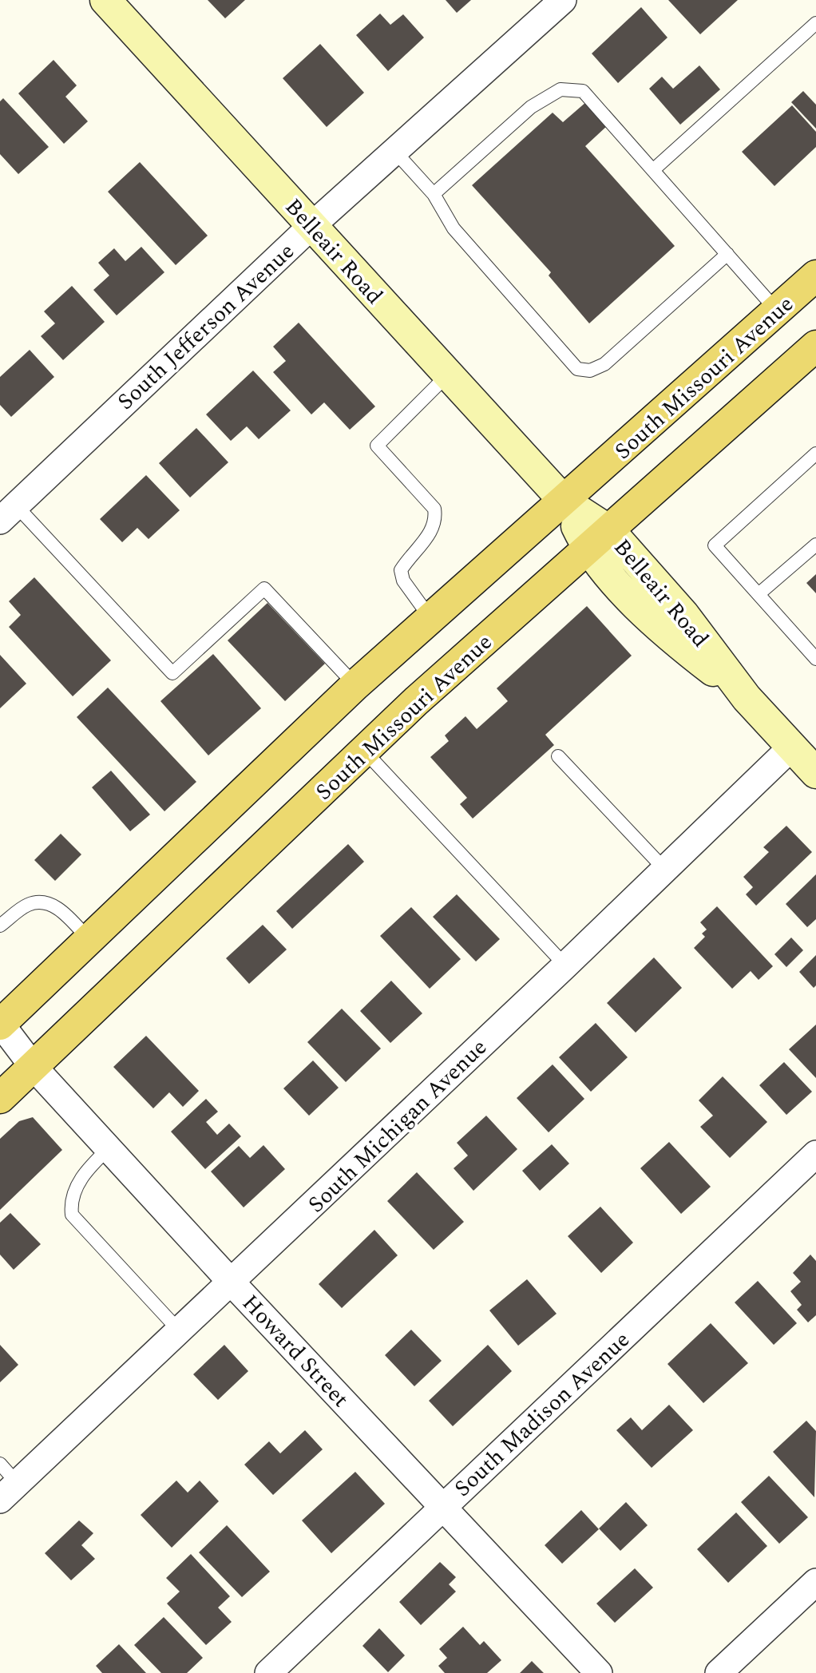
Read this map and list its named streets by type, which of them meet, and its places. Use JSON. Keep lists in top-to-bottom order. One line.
{"streets":{"main road":["Belleair Road","South Missouri Avenue"],"street":["South Jefferson Avenue","South Michigan Avenue","Howard Street","South Madison Avenue"]},"crossings":[["Belleair Road","South Jefferson Avenue"],["Belleair Road","South Missouri Avenue"],["Belleair Road","South Michigan Avenue"],["South Missouri Avenue","Howard Street"],["South Michigan Avenue","Howard Street"],["Howard Street","South Madison Avenue"]]}
